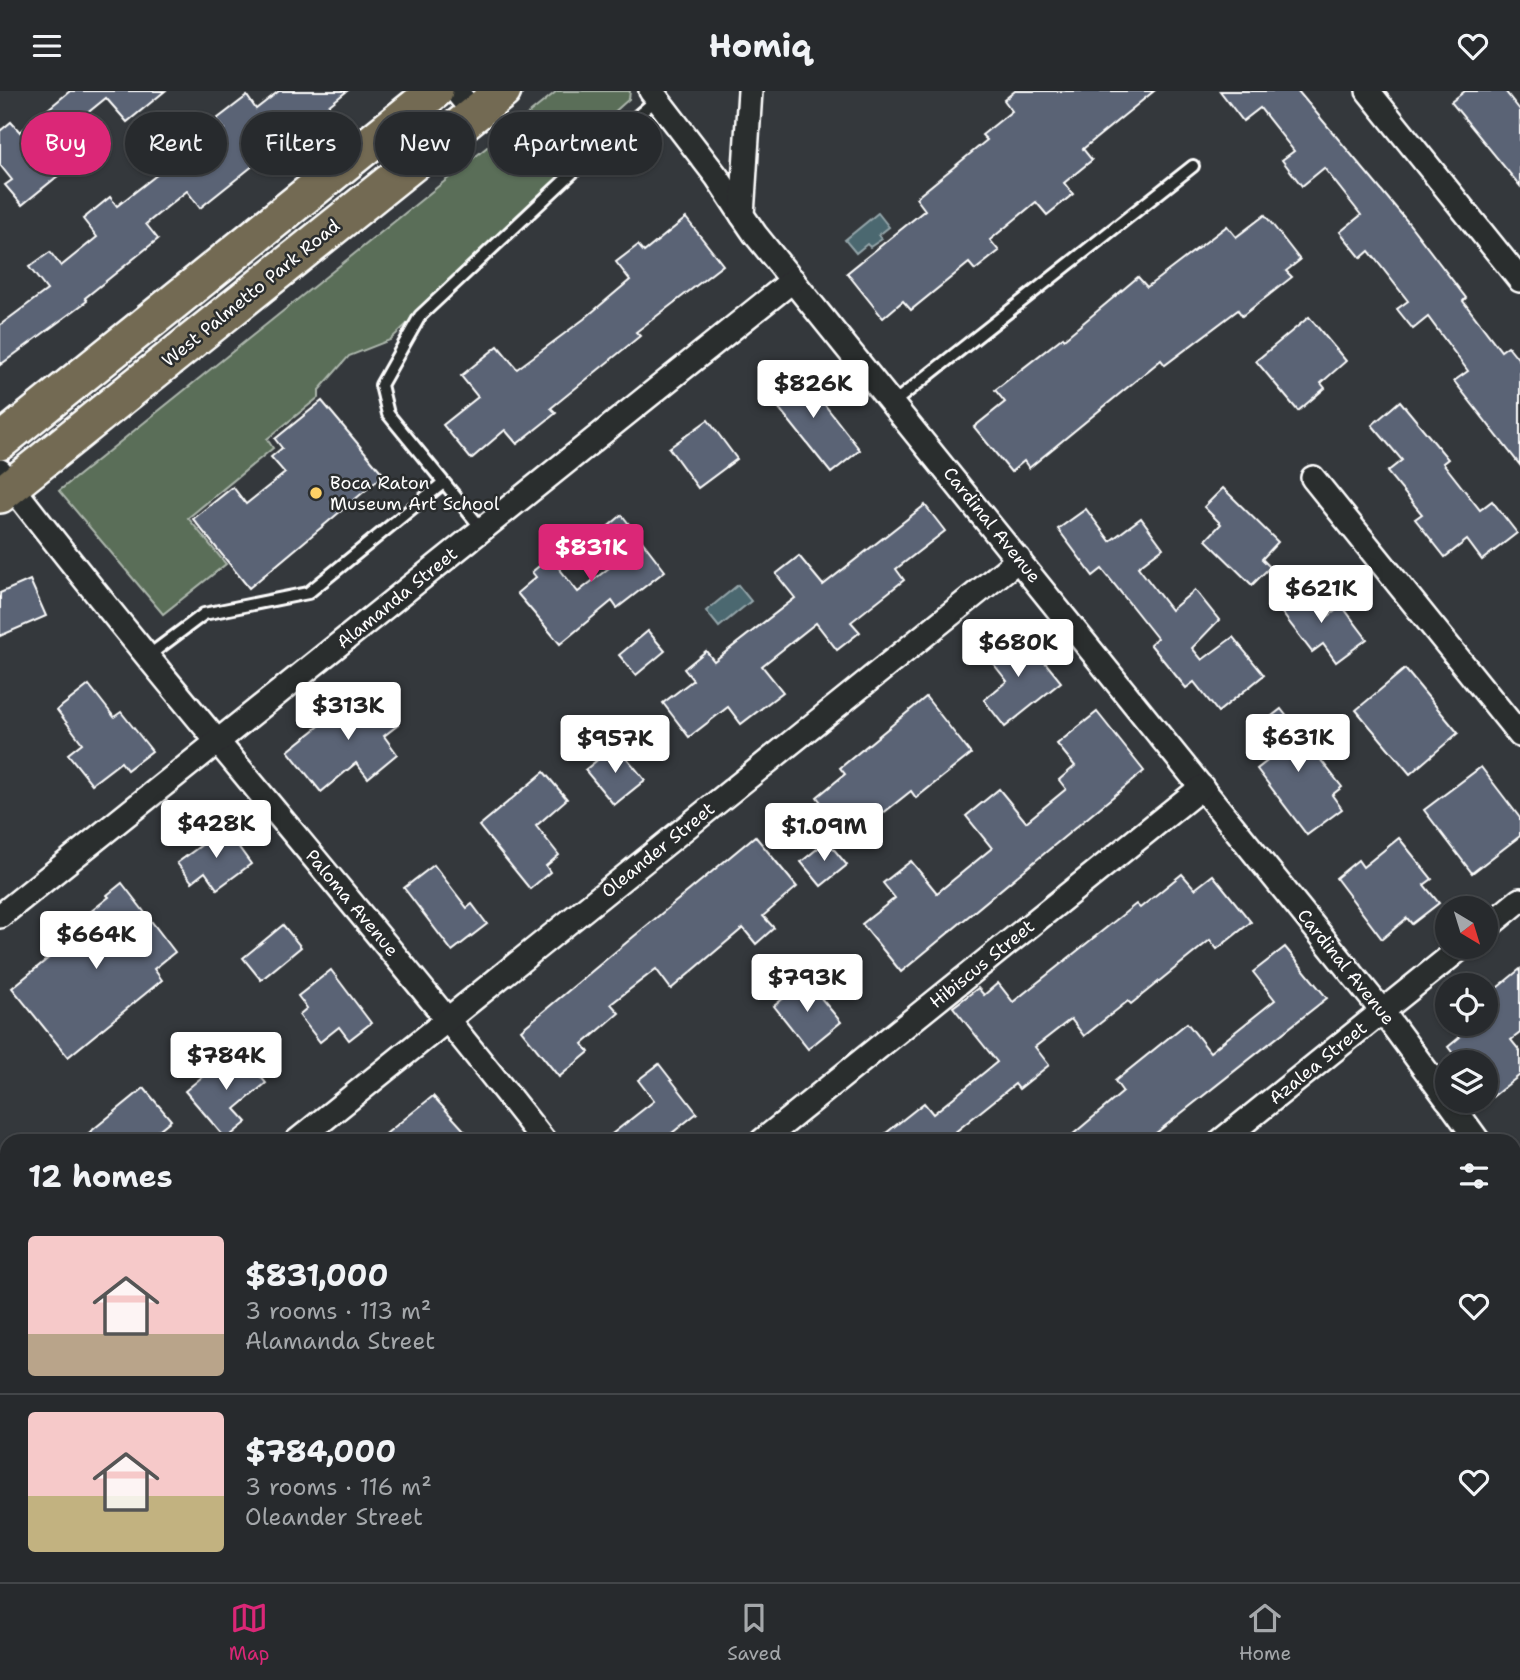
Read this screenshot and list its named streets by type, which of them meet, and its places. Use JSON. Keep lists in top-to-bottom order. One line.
{"streets":{"main road":["West Palmetto Park Road"],"street":["Cardinal Avenue","Alamanda Street","Oleander Street","Paloma Avenue","Hibiscus Street","Azalea Street"]},"crossings":[["West Palmetto Park Road","Paloma Avenue"],["Cardinal Avenue","Alamanda Street"],["Cardinal Avenue","Oleander Street"],["Cardinal Avenue","Hibiscus Street"],["Cardinal Avenue","Azalea Street"],["Alamanda Street","Paloma Avenue"],["Oleander Street","Paloma Avenue"]],"places":["Boca Raton Museum Art School"],"north":"bottom right","page":{"header":"Homiq","chip":["Buy","Rent","Filters","New","Apartment"],"price":["$826K","$831K","$621K","$680K","$313K","$631K","$957K","$428K","$1.09M","$664K","$793K","$784K"],"heading":"12 homes","list":[{"name":"$831,000","note":"3 rooms · 113 m² · Alamanda Street"},{"name":"$784,000","note":"3 rooms · 116 m² · Oleander Street"}],"tabs":["Map","Saved","Home"]}}
